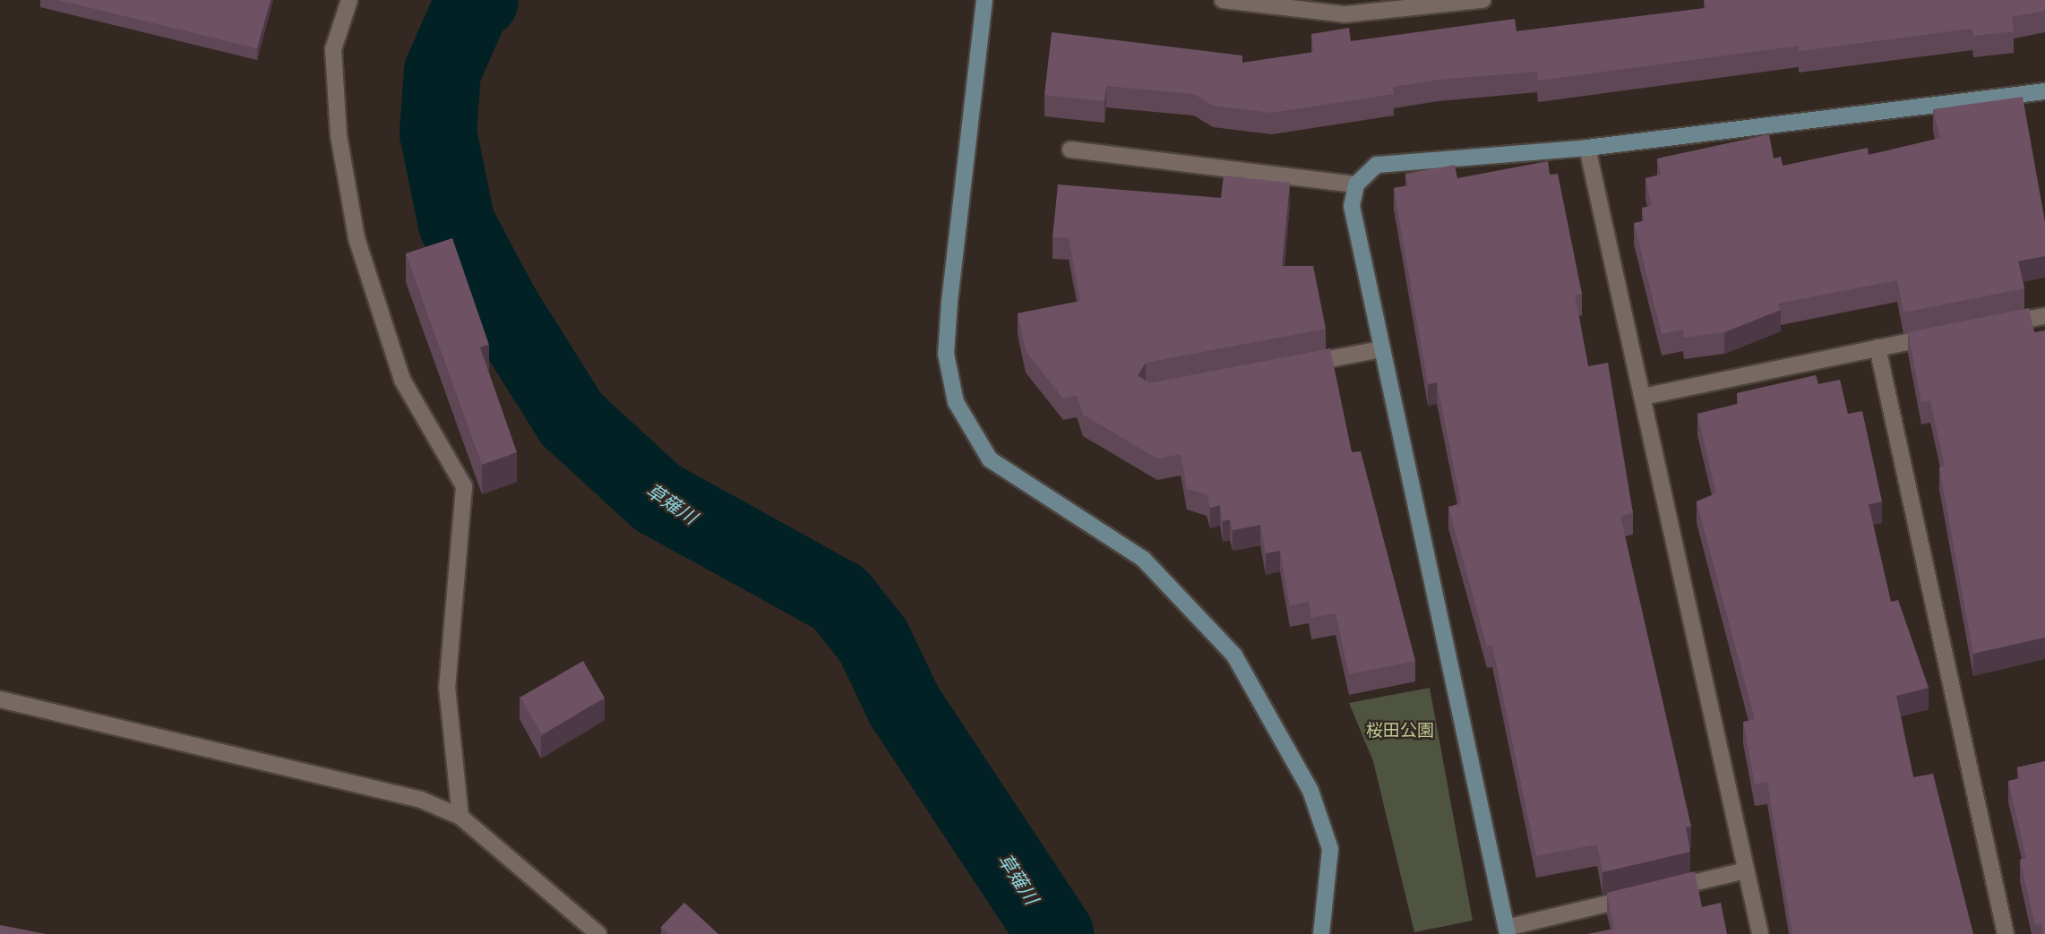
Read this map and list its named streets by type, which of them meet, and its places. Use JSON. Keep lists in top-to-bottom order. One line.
{"water":["草薙川"],"parks":["桜田公園"]}
